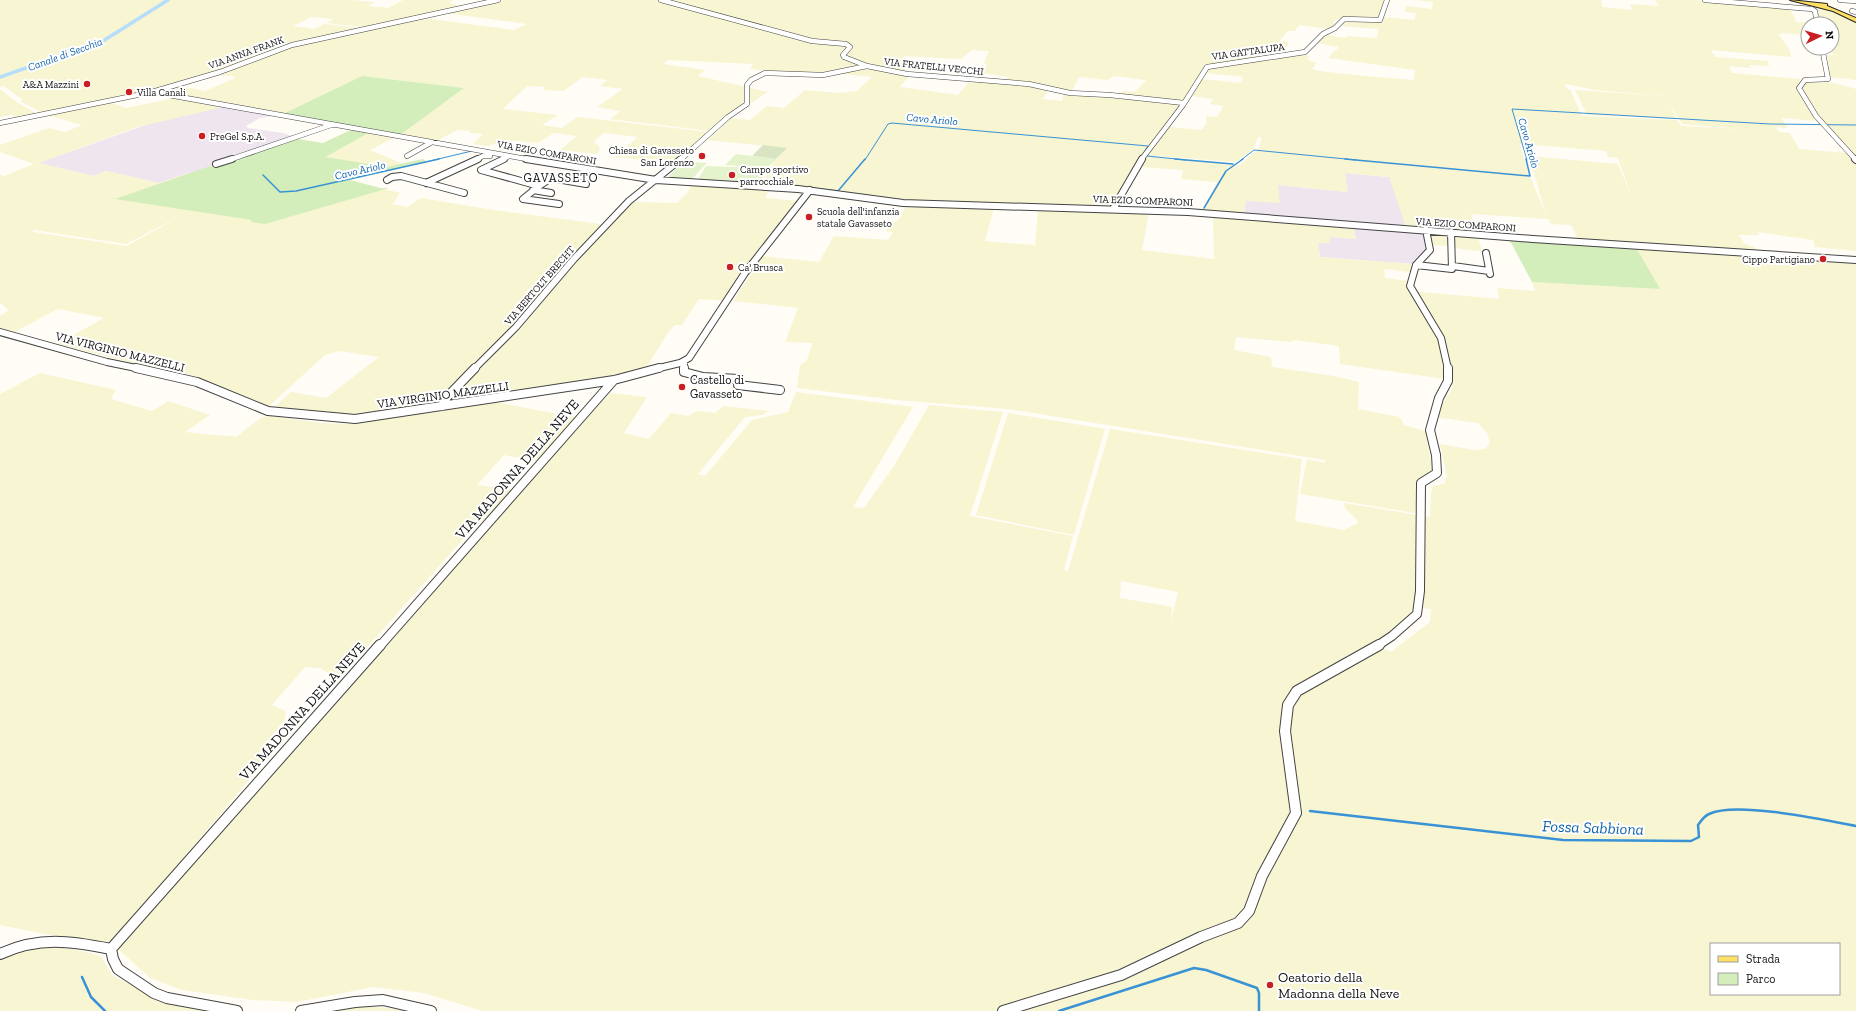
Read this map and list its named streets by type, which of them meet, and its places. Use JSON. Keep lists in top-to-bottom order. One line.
{"streets":{"street":["VIA GATTALUPA","VIA ANNA FRANK","VIA FRATELLI VECCHI","VIA EZIO COMPARONI","VIA BERTOLT BRECHT","VIA VIRGINIO MAZZELLI","VIA MADONNA DELLA NEVE"]},"crossings":[["VIA GATTALUPA","VIA FRATELLI VECCHI"],["VIA GATTALUPA","VIA EZIO COMPARONI"],["VIA ANNA FRANK","VIA EZIO COMPARONI"],["VIA FRATELLI VECCHI","VIA BERTOLT BRECHT"],["VIA EZIO COMPARONI","VIA BERTOLT BRECHT"],["VIA BERTOLT BRECHT","VIA VIRGINIO MAZZELLI"],["VIA VIRGINIO MAZZELLI","VIA MADONNA DELLA NEVE"]],"districts":["GAVASSETO"],"water":["Canale di Secchia","Cavo Ariolo","Fossa Sabbiona"],"places":["A&A Mazzini","Villa Canali","PreGel S.p.A.","Chiesa di Gavasseto San Lorenzo","Campo sportivo parrocchiale","Scuola dell'infanzia statale Gavasseto","Cippo Partigiano","Ca' Brusca","Castello di Gavasseto","Oeatorio della Madonna della Neve"],"legend":["Strada","Parco"],"north":"right"}
